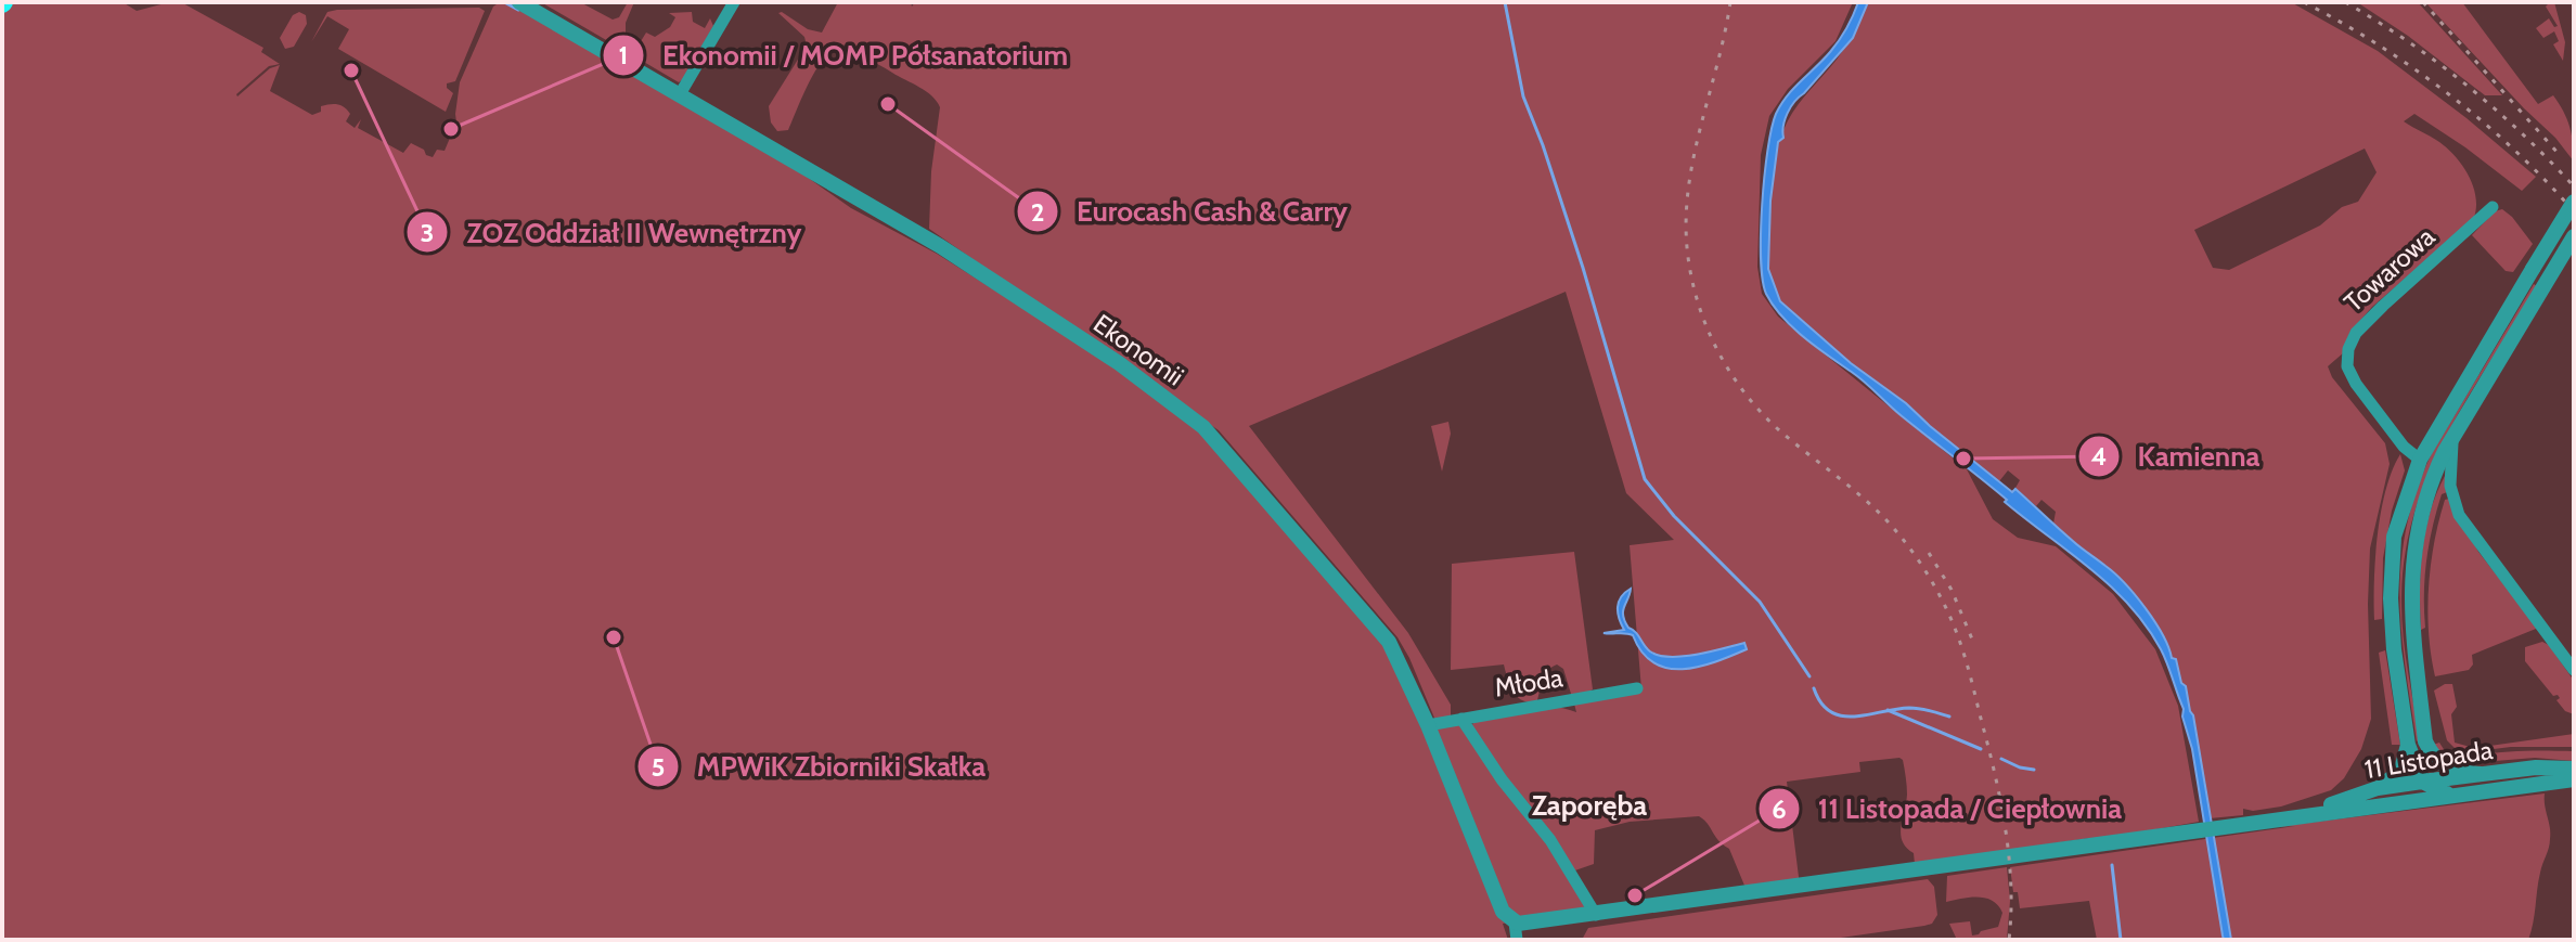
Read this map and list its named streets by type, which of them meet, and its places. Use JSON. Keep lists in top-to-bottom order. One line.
{"streets":{"street":["Towarowa","Ekonomii","Młoda","11 Listopada"]},"crossings":[["Ekonomii","Młoda"],["Ekonomii","11 Listopada"]],"districts":["Zaporęba"],"places":["ZOZ Oddział II Wewnętrzny","Eurocash Cash & Carry","Ekonomii / MOMP Półsanatorium","Kamienna","MPWiK Zbiorniki Skałka","11 Listopada / Ciepłownia"]}
